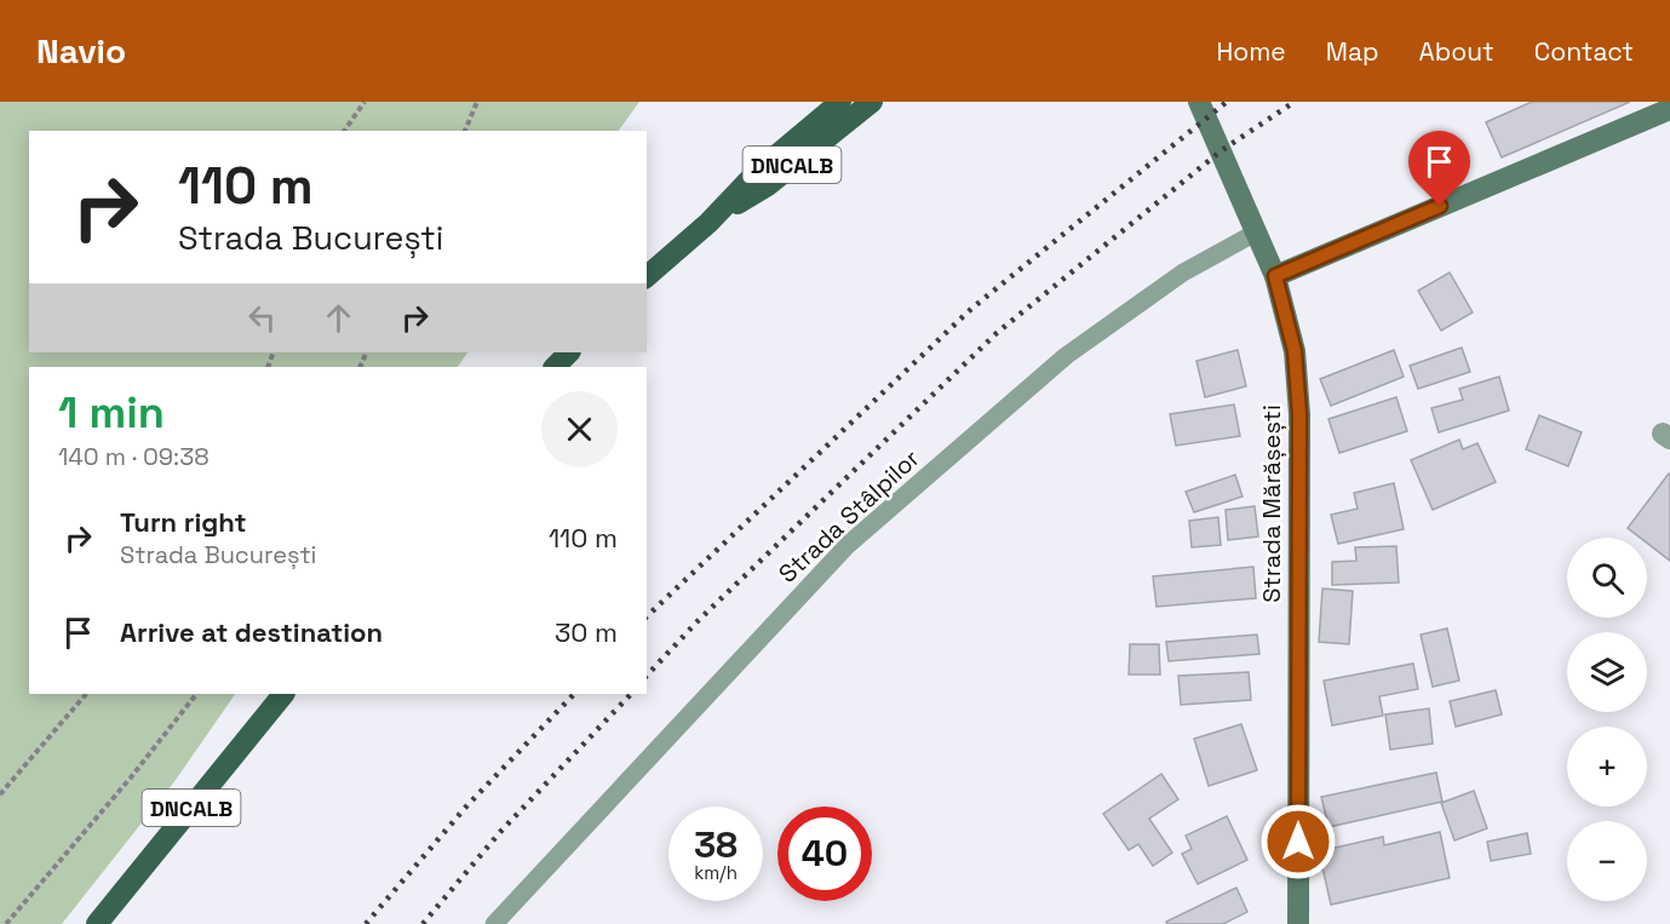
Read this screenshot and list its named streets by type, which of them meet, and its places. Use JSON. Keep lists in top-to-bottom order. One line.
{"streets":{"main road":["DNCALB"],"street":["Strada Mărășești"],"lane":["Strada Stâlpilor"]},"crossings":[["Strada Mărășești","Strada Stâlpilor"]],"page":{"header":"Navio","nav":["Home","Map","About","Contact"],"turn":["110 m","Strada București"],"heading":["1 min","140 m · 09:38"],"list":[{"name":"Turn right","note":"Strada București","value":"110 m"},{"name":"Arrive at destination","value":"30 m"}],"map_buttons":["+","−"],"speed":"38 km/h","limit":"40"}}
